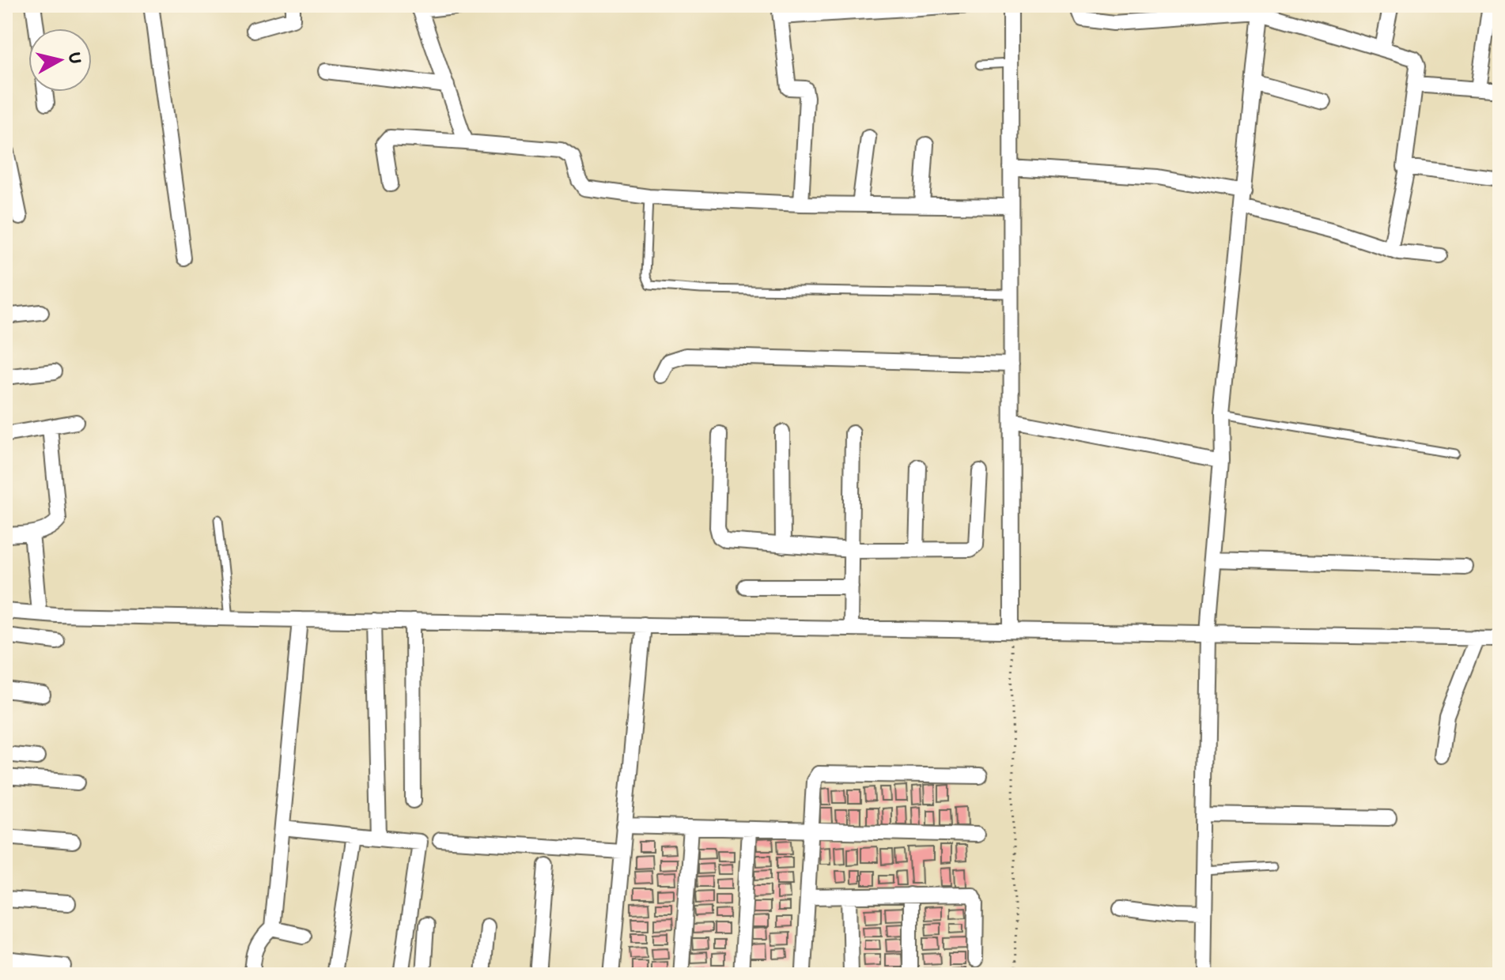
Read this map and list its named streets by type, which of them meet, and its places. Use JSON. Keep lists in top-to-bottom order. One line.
{"north":"right"}
